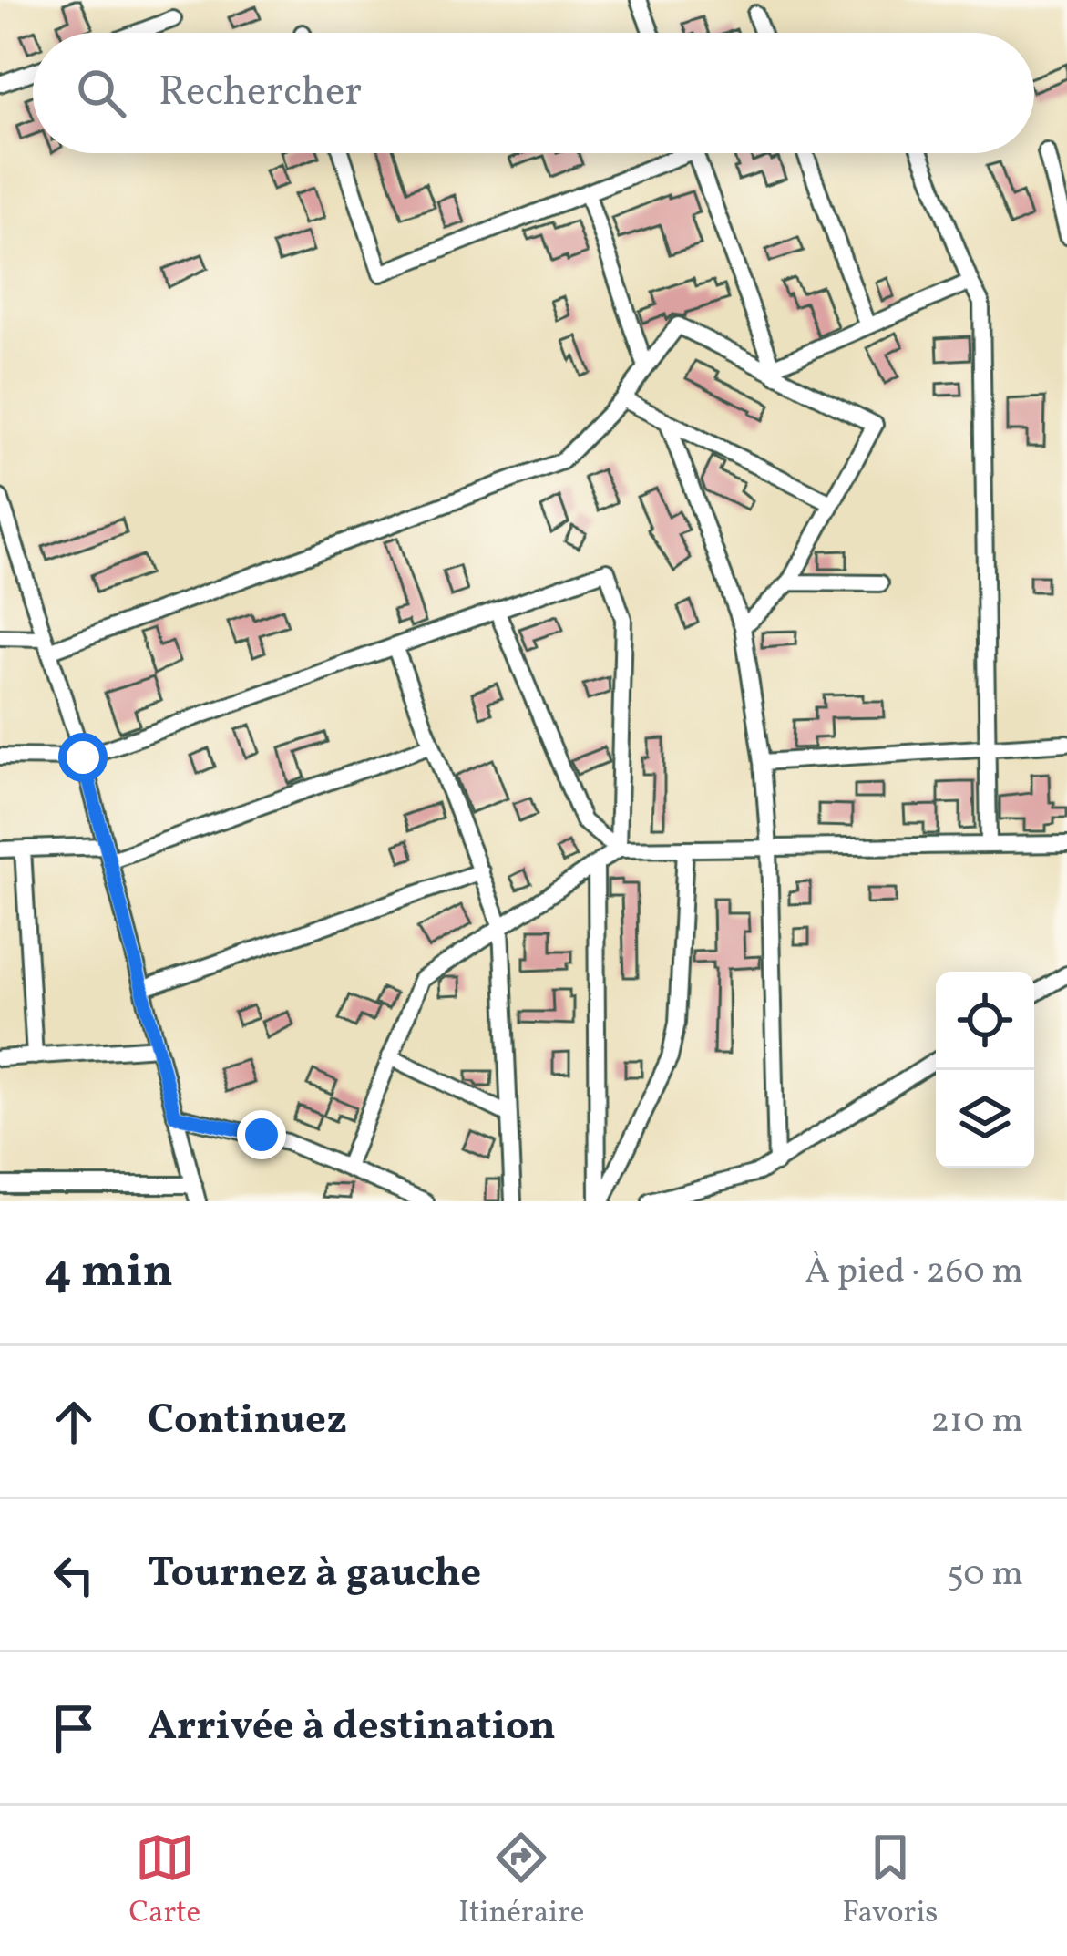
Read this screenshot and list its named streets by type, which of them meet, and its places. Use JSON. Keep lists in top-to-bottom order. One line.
{"page":{"search":"Rechercher","heading":["4 min","À pied · 260 m"],"list":[["Continuez","210 m"],["Tournez à gauche","50 m"],"Arrivée à destination"],"nav":["Carte","Itinéraire","Favoris"]}}
